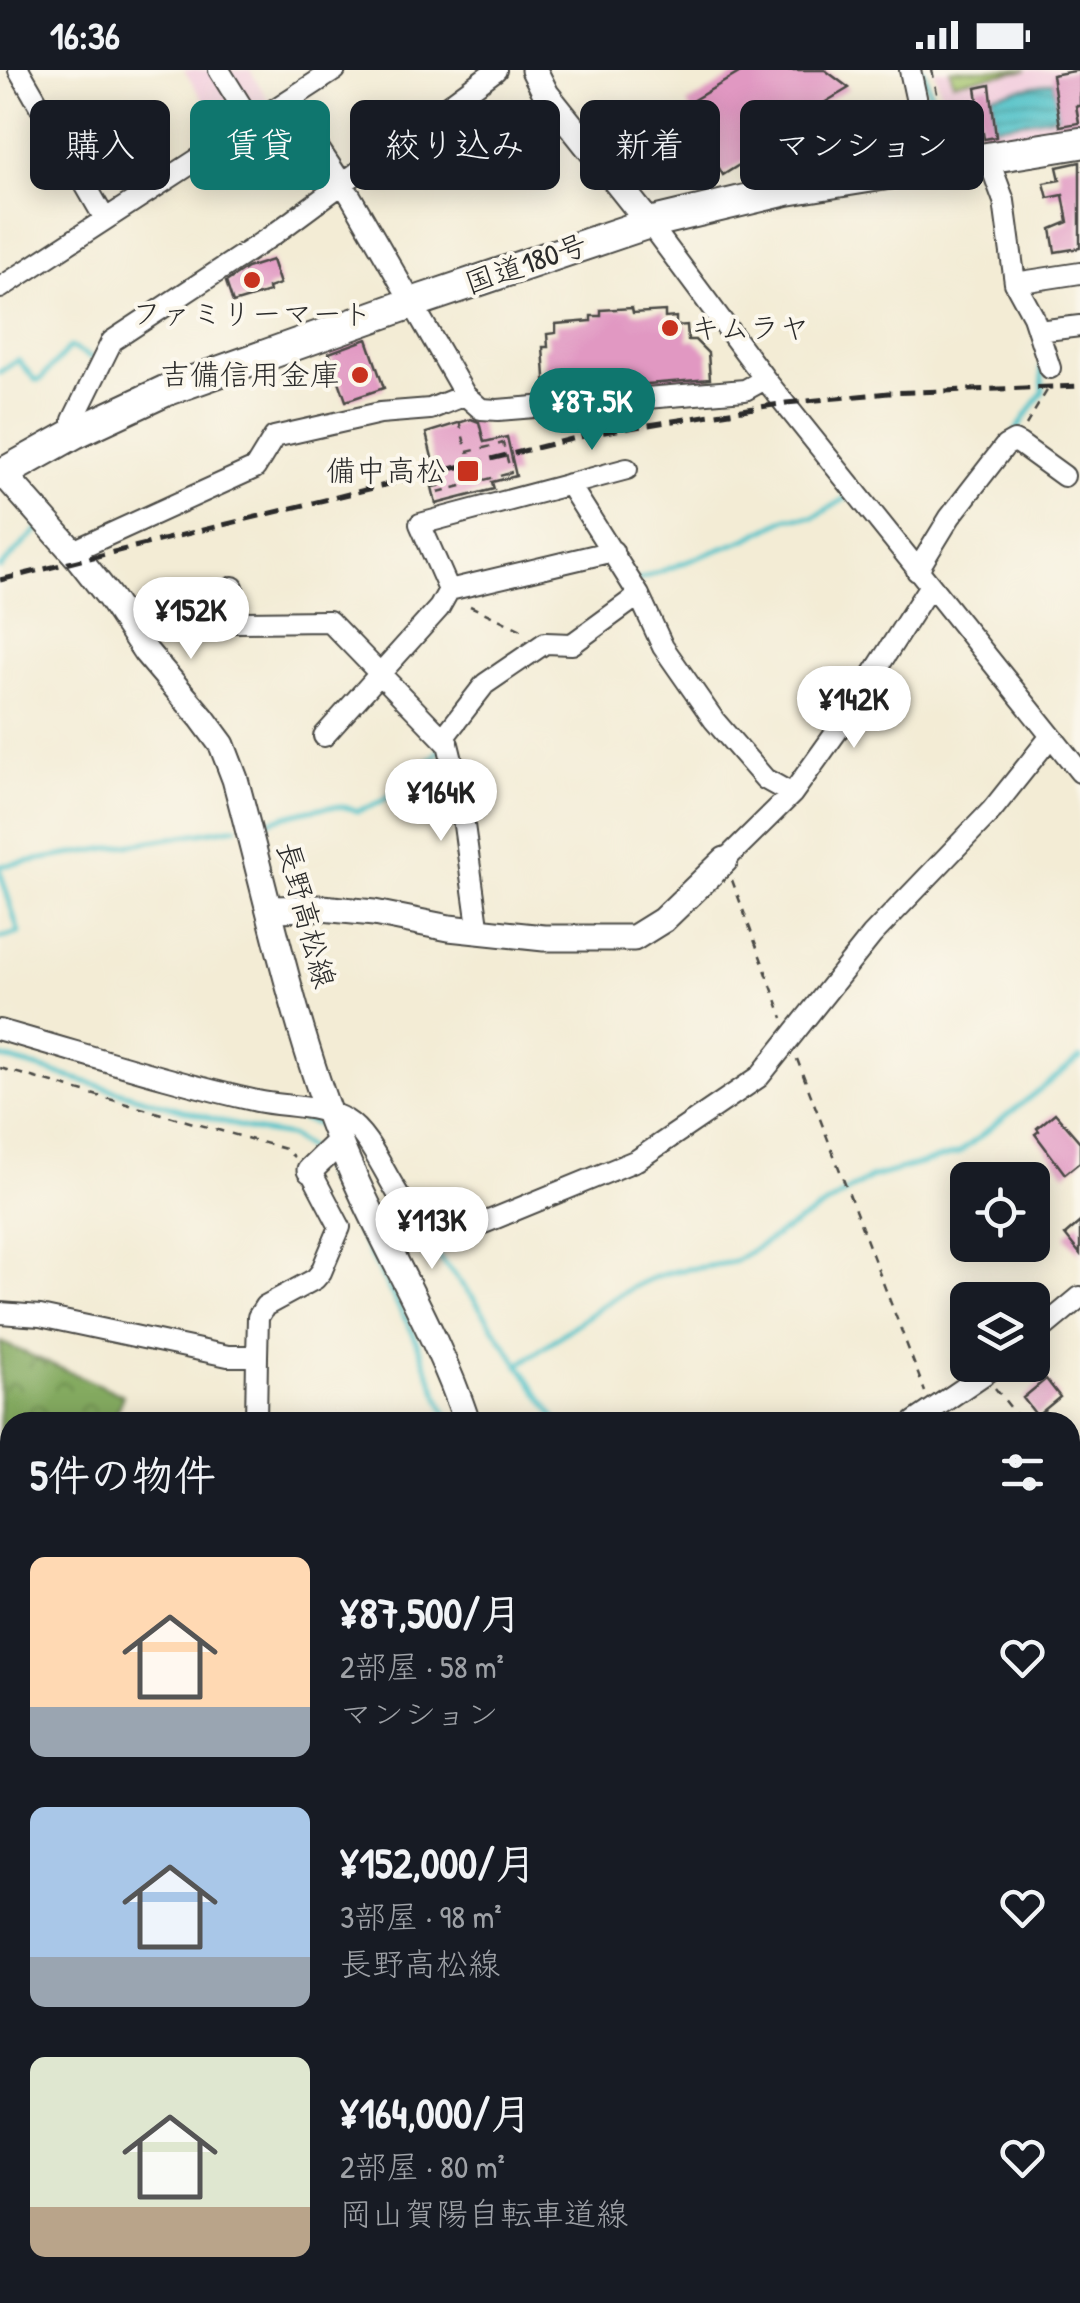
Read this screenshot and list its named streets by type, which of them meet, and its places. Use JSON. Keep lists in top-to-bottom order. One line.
{"streets":{"highway":["国道180号"],"main road":["長野高松線"]},"crossings":[["国道180号","長野高松線"]],"places":{"other":["ファミリーマート","キムラヤ","吉備信用金庫"],"transit":["備中高松"]},"page":{"status":"16:36","chip":["購入","賃貸","絞り込み","新着","マンション"],"price":["¥87.5K","¥152K","¥142K","¥164K","¥113K"],"heading":"5件の物件","list":[{"name":"¥87,500/月","note":"2部屋 · 58 m² · マンション"},{"name":"¥152,000/月","note":"3部屋 · 98 m² · 長野高松線"},{"name":"¥164,000/月","note":"2部屋 · 80 m² · 岡山賀陽自転車道線"}]}}
